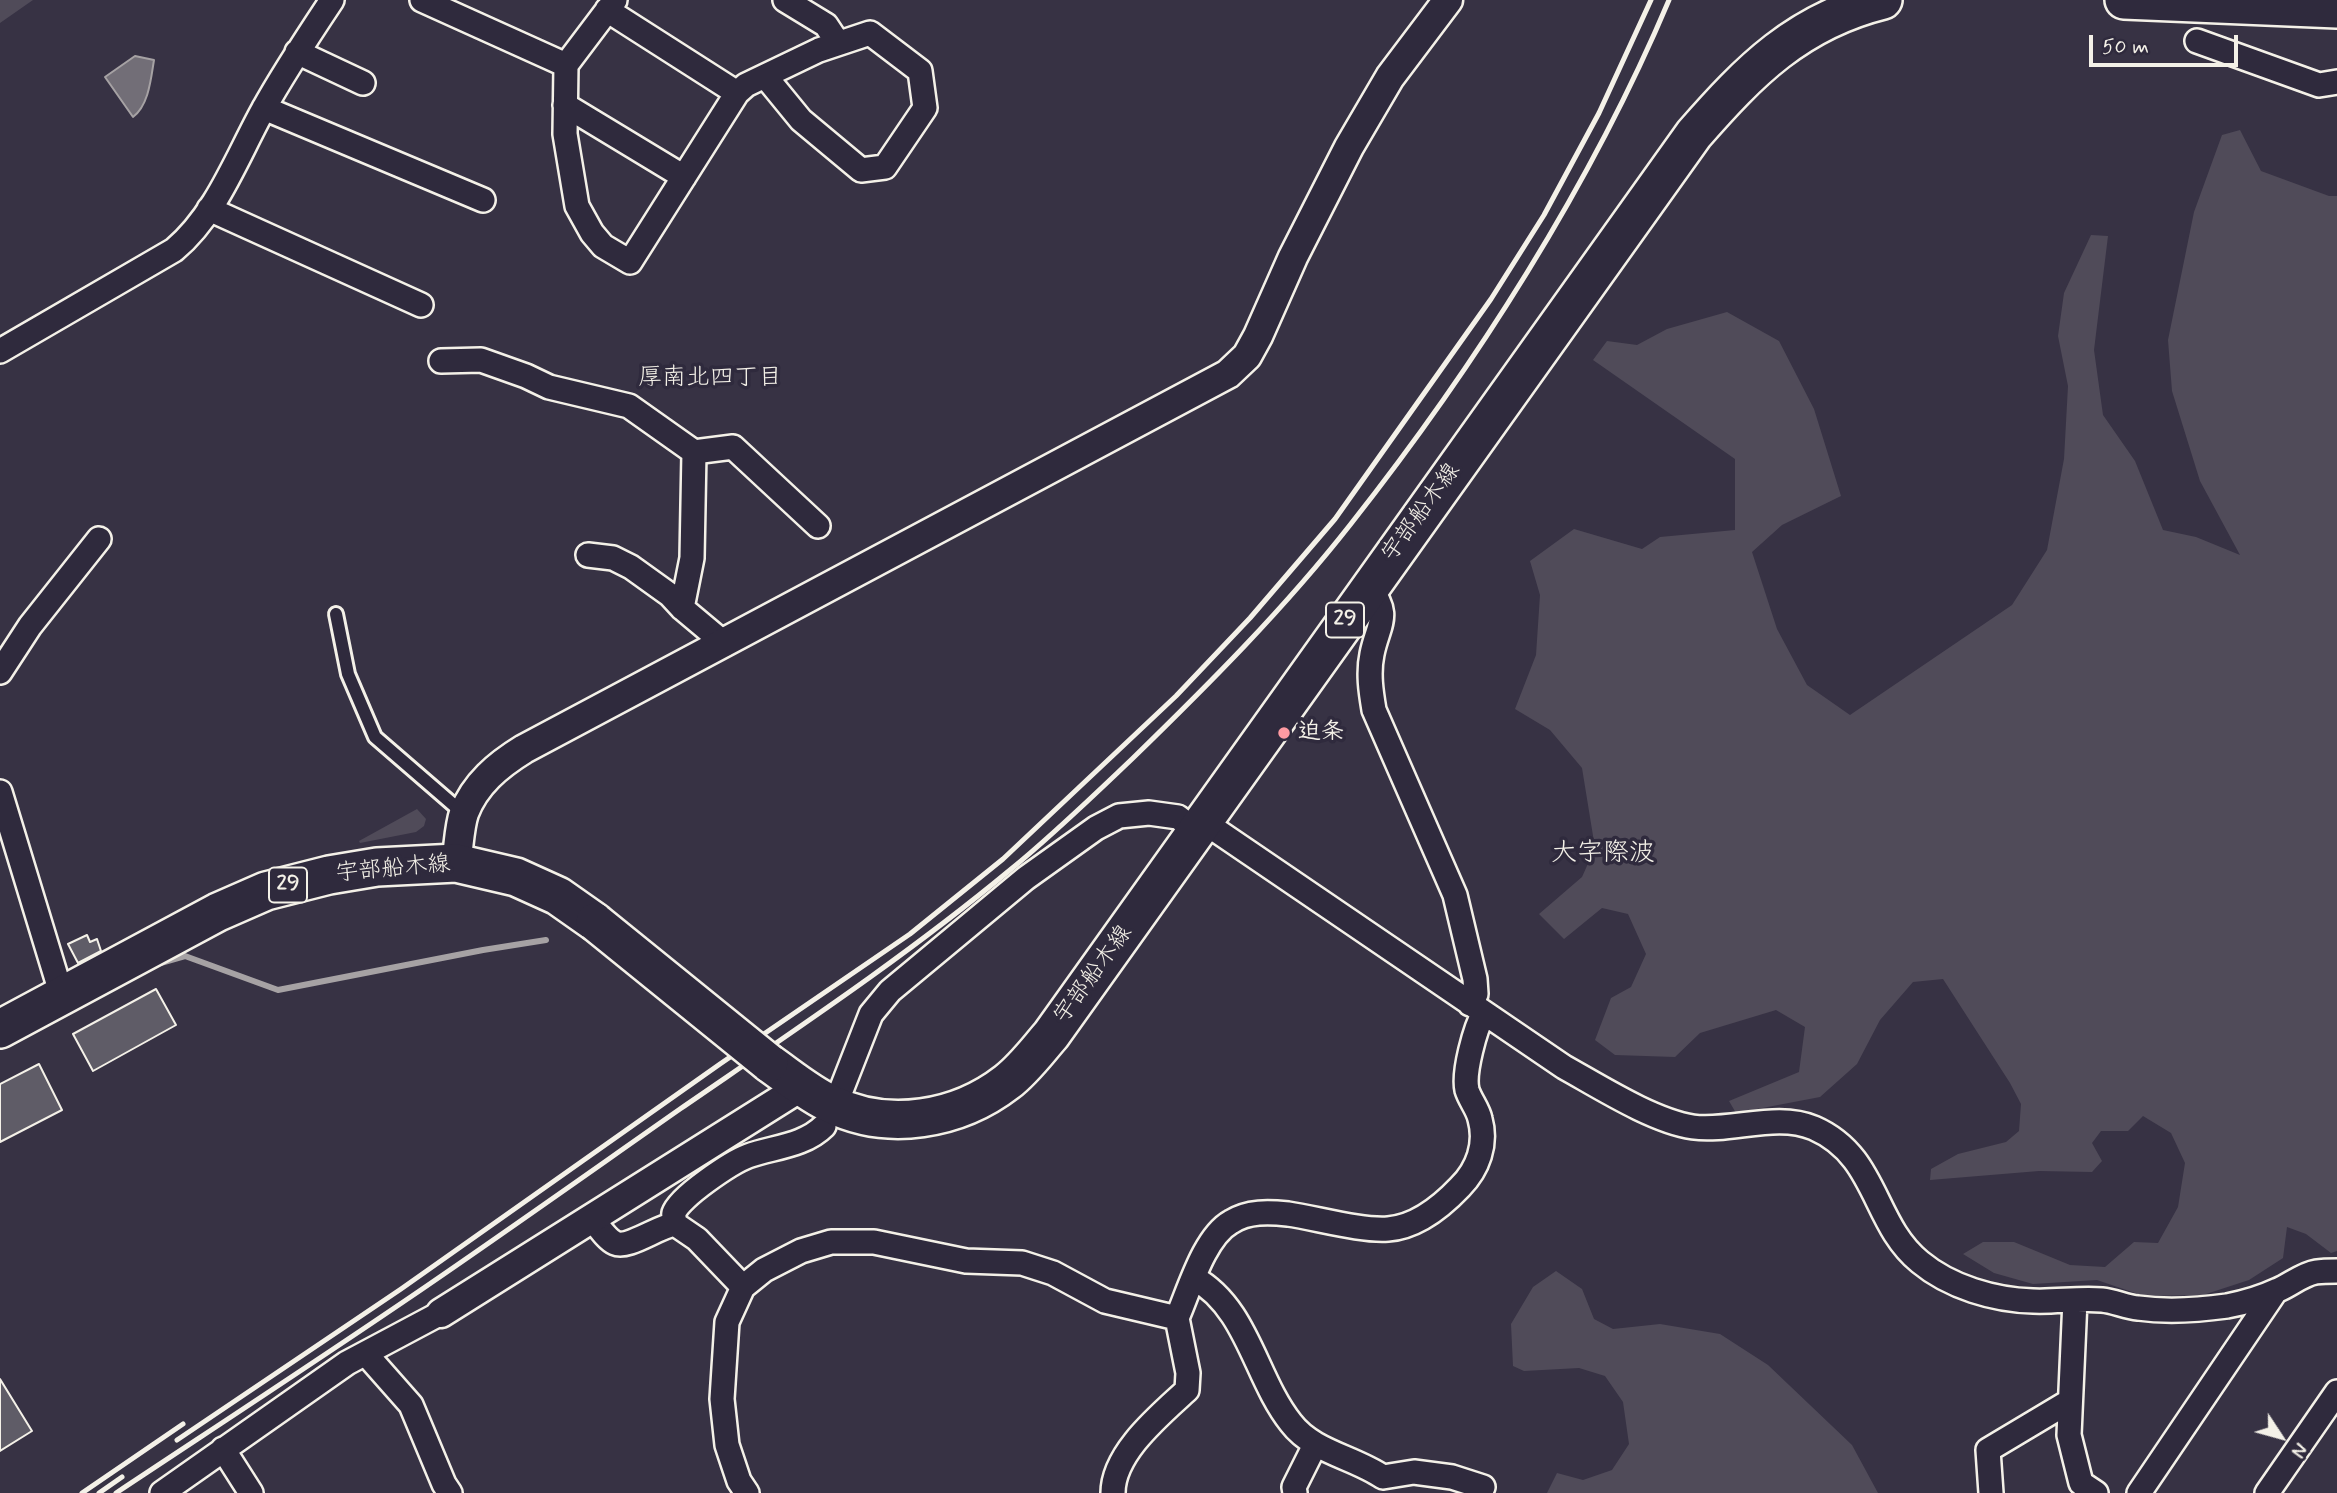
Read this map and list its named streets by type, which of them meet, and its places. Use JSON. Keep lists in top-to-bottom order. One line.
{"streets":{"main road":["宇部船木線","29"]},"districts":["厚南北四丁目","大字際波"],"places":["迫条"],"scale_bar":"50 m","north":"bottom right"}
